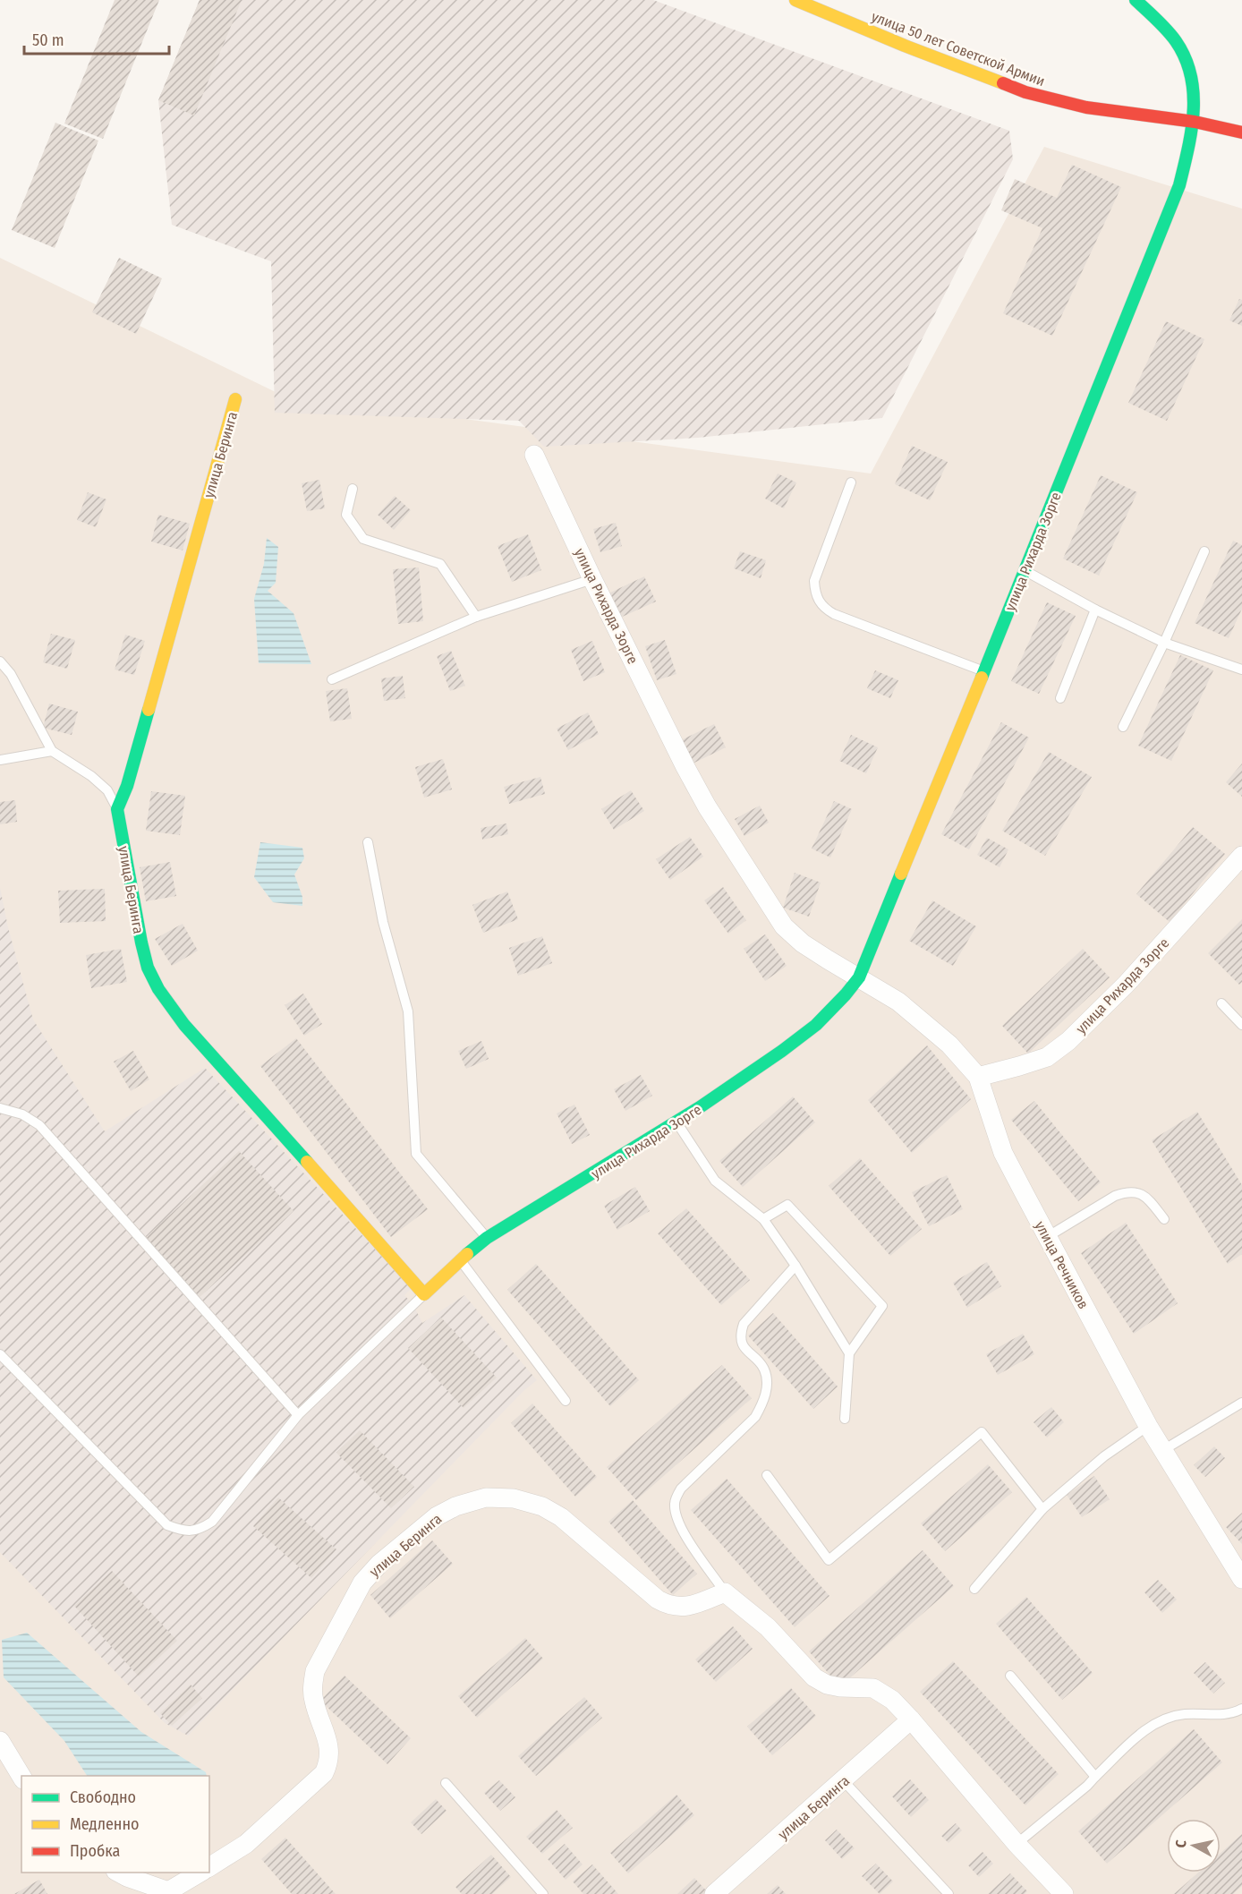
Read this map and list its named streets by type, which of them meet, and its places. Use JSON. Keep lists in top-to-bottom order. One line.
{"streets":{"street":["улица 50 лет Советской Армии","улица Беринга","улица Рихарда Зорге","улица Речников"]},"crossings":[["улица 50 лет Советской Армии","улица Рихарда Зорге"],["улица Беринга","улица Рихарда Зорге"],["улица Рихарда Зорге","улица Речников"]],"legend":["Свободно","Медленно","Пробка"],"scale_bar":"50 m","north":"left"}
